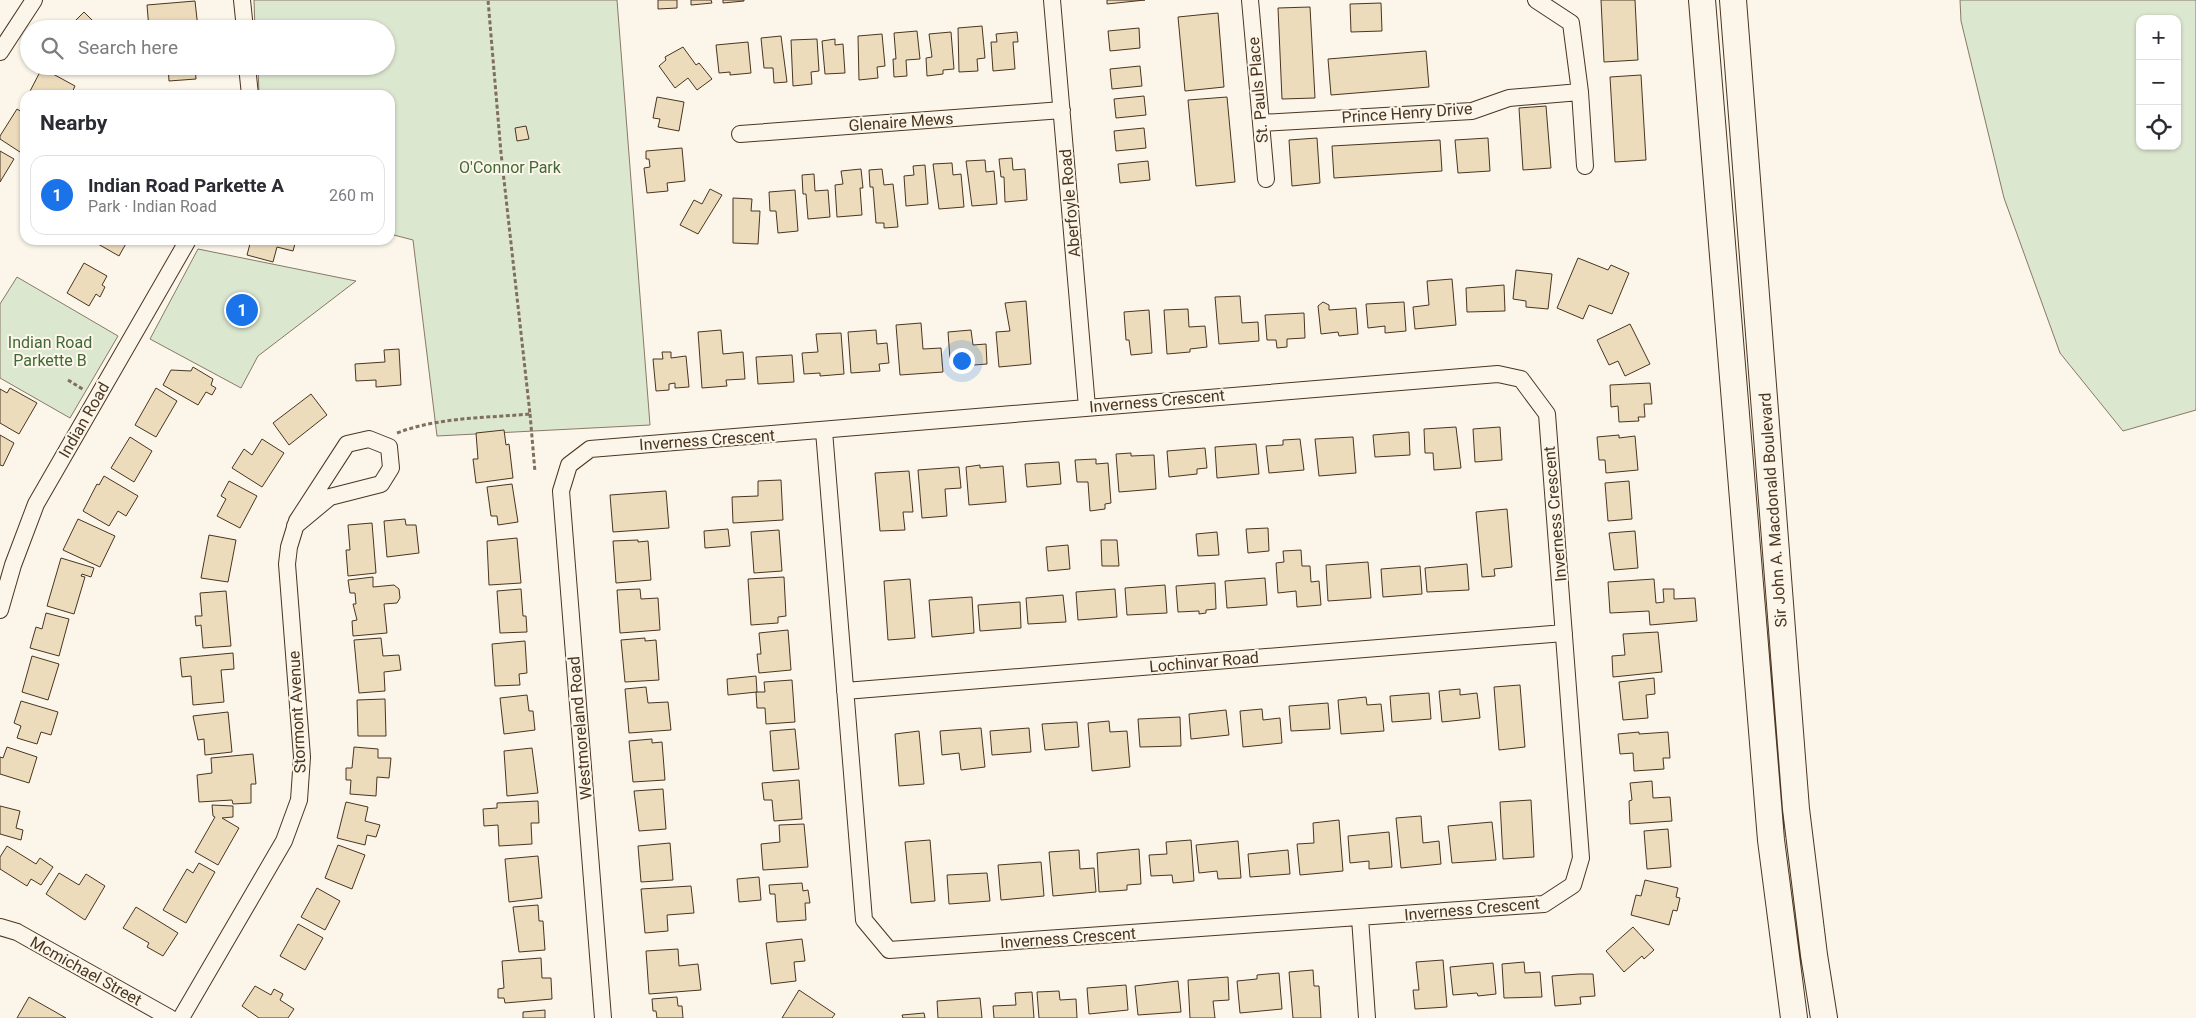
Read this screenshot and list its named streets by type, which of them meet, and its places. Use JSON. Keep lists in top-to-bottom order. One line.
{"streets":{"main road":["Sir John A. Macdonald Boulevard"],"street":["St. Pauls Place","Prince Henry Drive","Glenaire Mews","Aberfoyle Road","Inverness Crescent","Indian Road","Lochinvar Road","Stormont Avenue","Westmoreland Road","Mcmichael Street"]},"crossings":[["St. Pauls Place","Prince Henry Drive"],["Glenaire Mews","Aberfoyle Road"],["Aberfoyle Road","Inverness Crescent"],["Inverness Crescent","Lochinvar Road"],["Inverness Crescent","Westmoreland Road"]],"parks":["O'Connor Park","Indian Road Parkette B"],"page":{"map_buttons":["+","−"],"search":"Search here","heading":"Nearby","list":[{"mark":"1","name":"Indian Road Parkette A","note":"Park · Indian Road","value":"260 m"}],"pins":"1"}}
